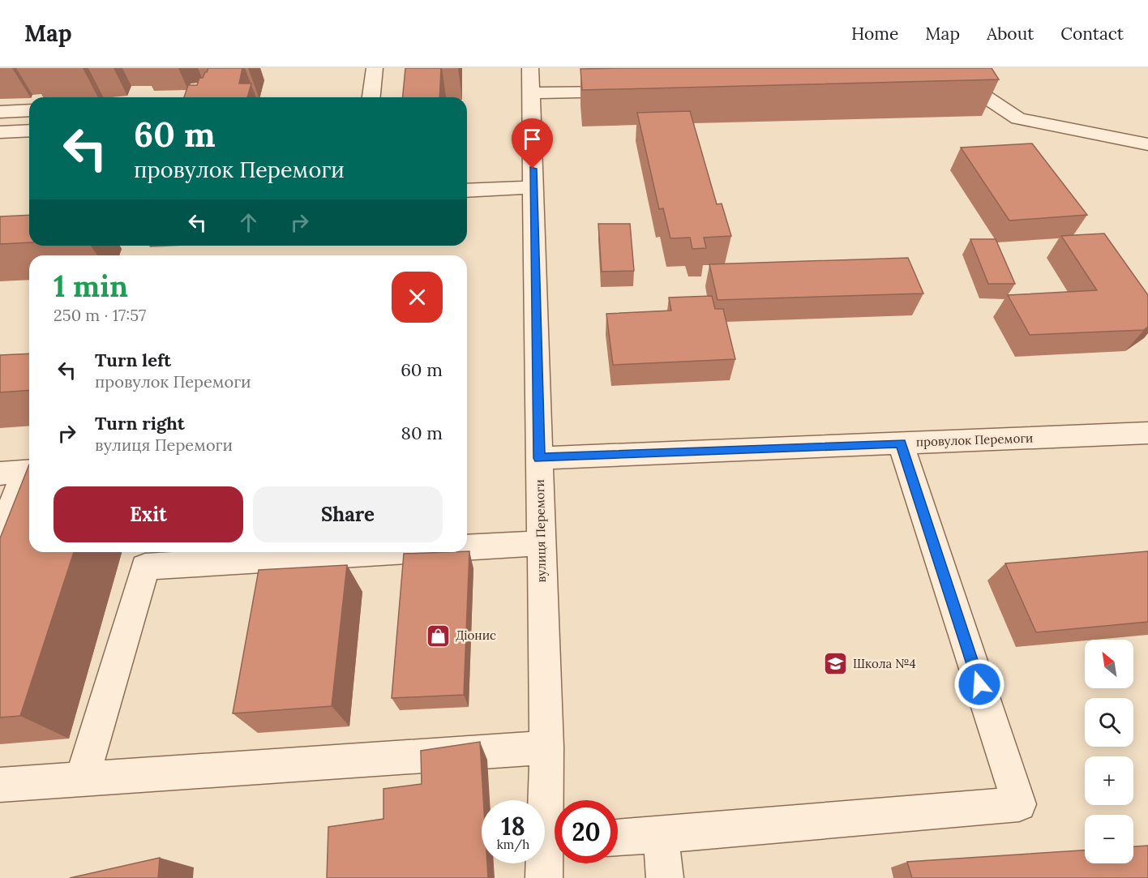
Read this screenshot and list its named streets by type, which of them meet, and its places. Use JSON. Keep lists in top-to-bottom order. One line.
{"streets":{"street":["провулок Перемоги","вулиця Перемоги"]},"crossings":[["провулок Перемоги","вулиця Перемоги"]],"places":{"shop":["Діонис"],"school or university":["Школа №4"]},"north":"top left","page":{"header":"Map","nav":["Home","Map","About","Contact"],"turn":["60 m","провулок Перемоги"],"heading":["1 min","250 m · 17:57"],"list":[{"name":"Turn left","note":"провулок Перемоги","value":"60 m"},{"name":"Turn right","note":"вулиця Перемоги","value":"80 m"}],"buttons":["Exit","Share"],"map_buttons":["+","−"],"speed":"18 km/h","limit":"20"}}
